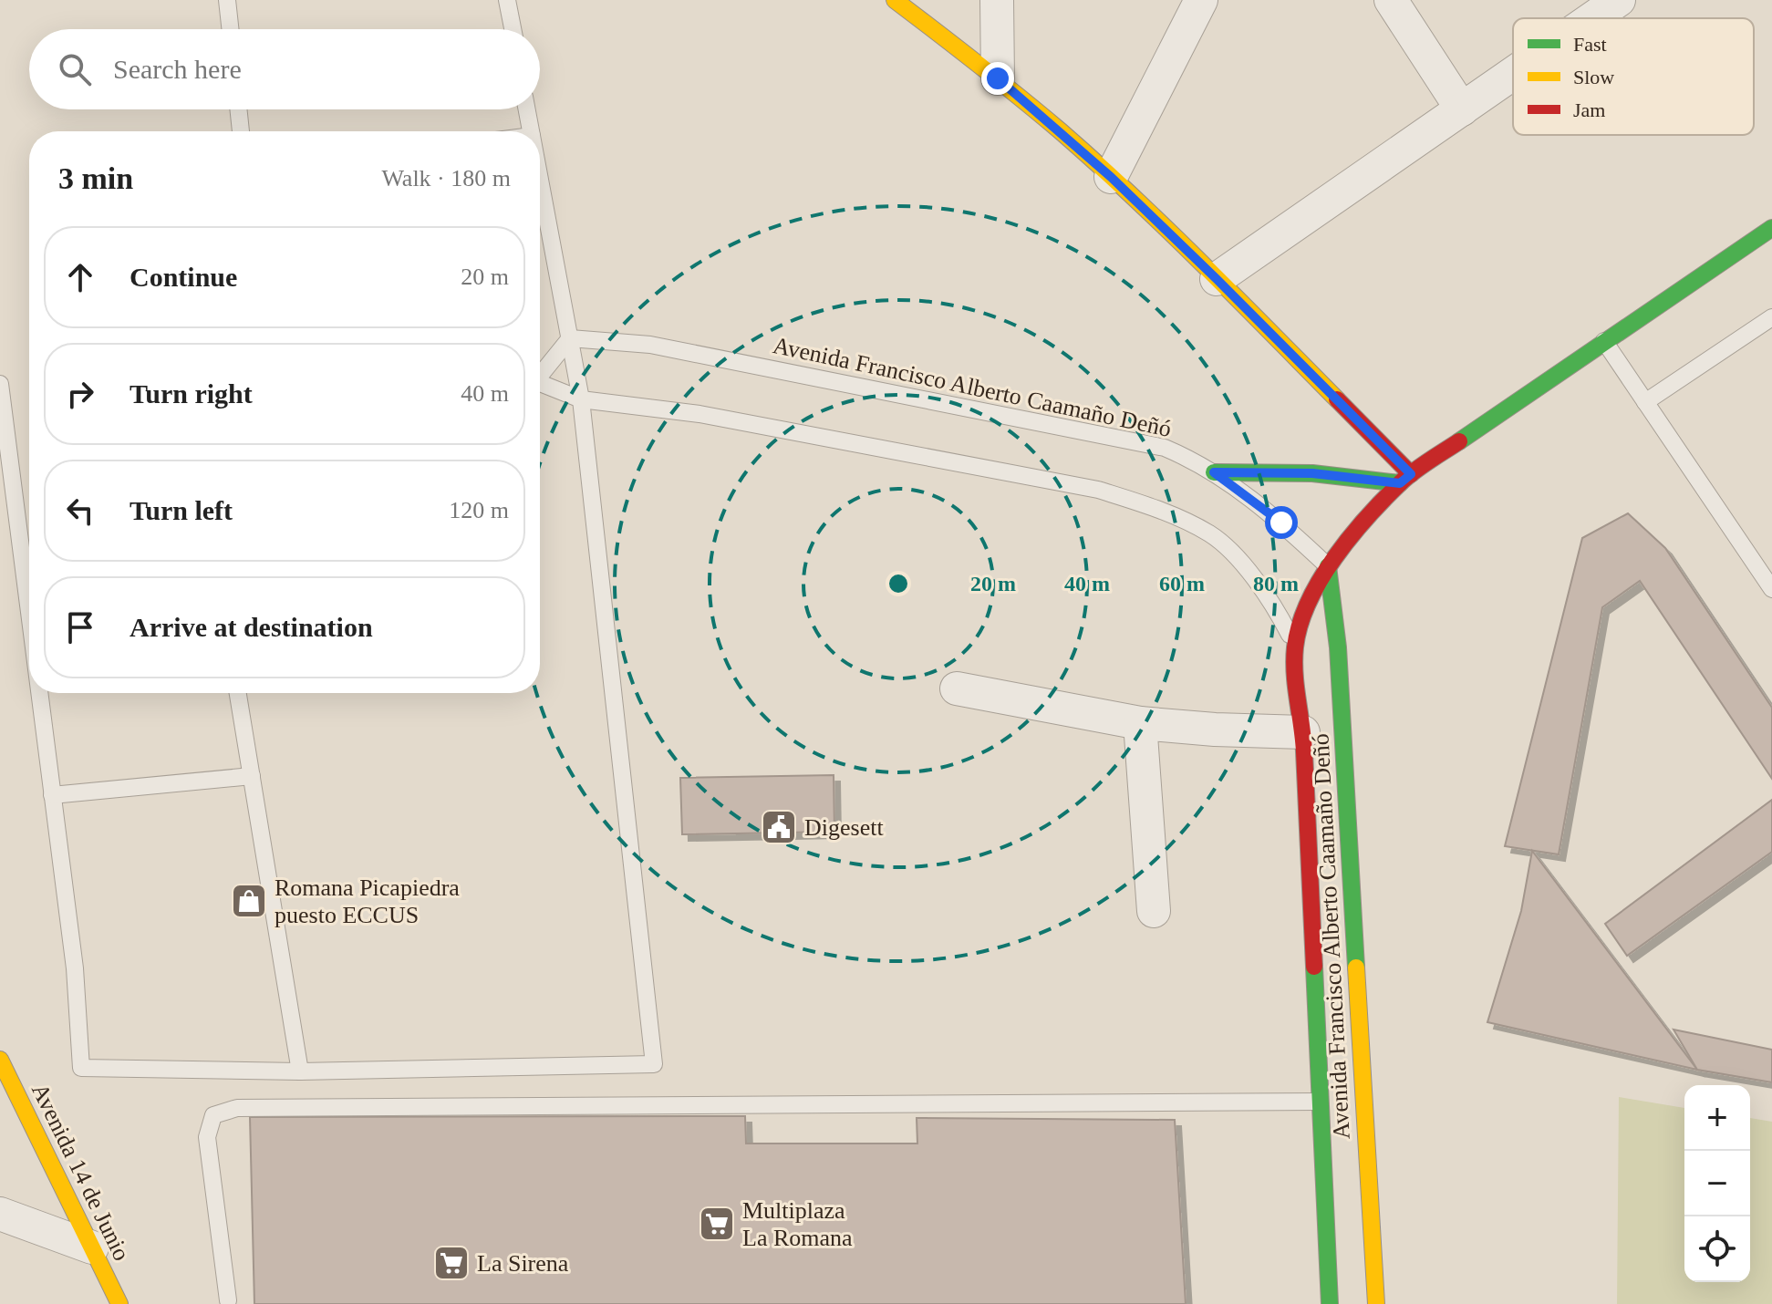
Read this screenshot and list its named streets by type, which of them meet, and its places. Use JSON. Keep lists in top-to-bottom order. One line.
{"streets":{"street":["Avenida Francisco Alberto Caamaño Deñó","Avenida 14 de Junio"]},"places":{"public building":["Digesett"],"shop":["Romana Picapiedra puesto ECCUS"],"supermarket":["Multiplaza La Romana","La Sirena"]},"legend":["Fast","Slow","Jam"],"page":{"search":"Search here","heading":["3 min","Walk · 180 m"],"list":[["Continue","20 m"],["Turn right","40 m"],["Turn left","120 m"],"Arrive at destination"],"map_buttons":["+","−"]},"rings":["20 m","40 m","60 m","80 m"]}
